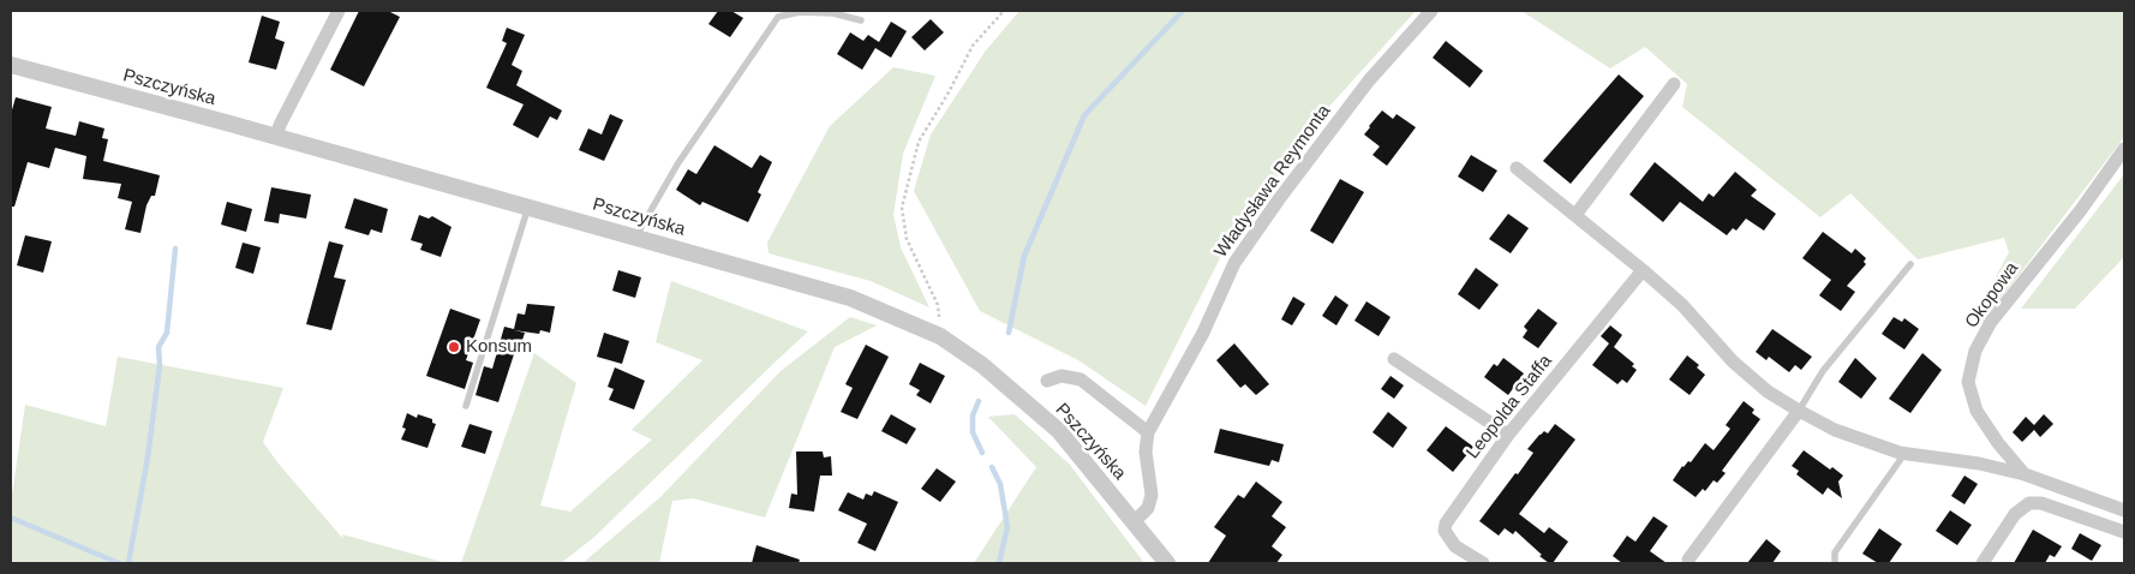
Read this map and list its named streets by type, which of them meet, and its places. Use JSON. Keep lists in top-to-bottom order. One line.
{"streets":{"street":["Pszczyńska","Władysława Reymonta","Okopowa","Leopolda Staffa"]},"crossings":[["Pszczyńska","Władysława Reymonta"]],"places":["Konsum"]}
